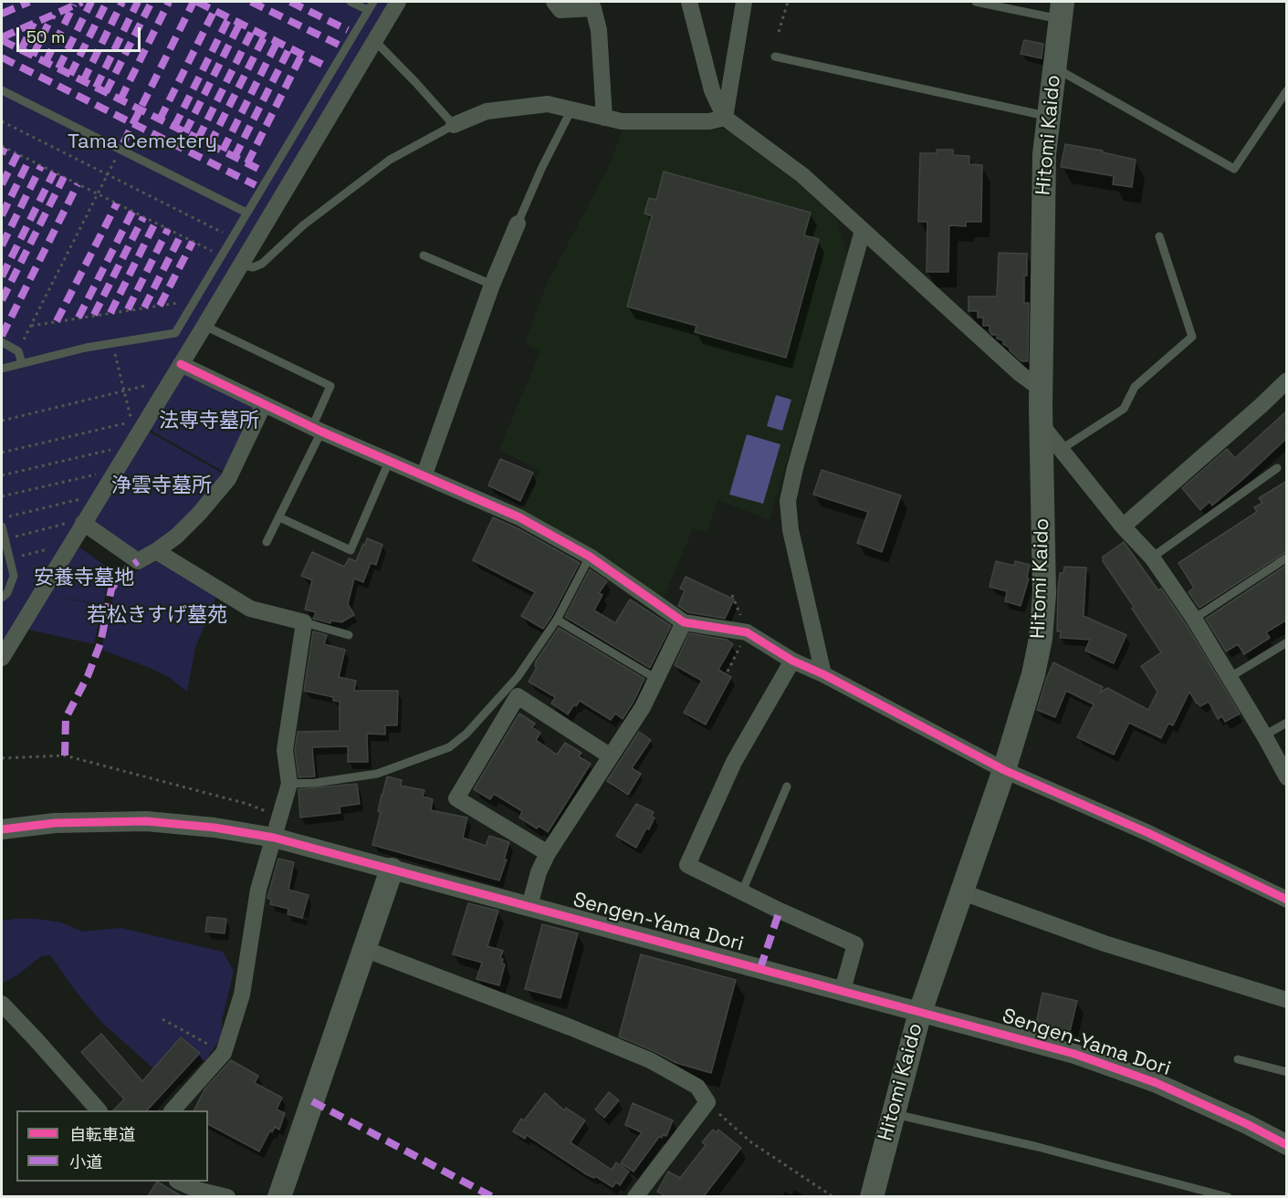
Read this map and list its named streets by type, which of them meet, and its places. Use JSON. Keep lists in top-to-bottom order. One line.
{"streets":{"main road":["Hitomi Kaido"],"street":["Sengen-Yama Dori"]},"crossings":[["Hitomi Kaido","Sengen-Yama Dori"]],"parks":["Tama Cemetery","法専寺墓所","浄雲寺墓所","安養寺墓地","若松きすげ墓苑"],"legend":["自転車道","小道"],"scale_bar":"50 m"}
